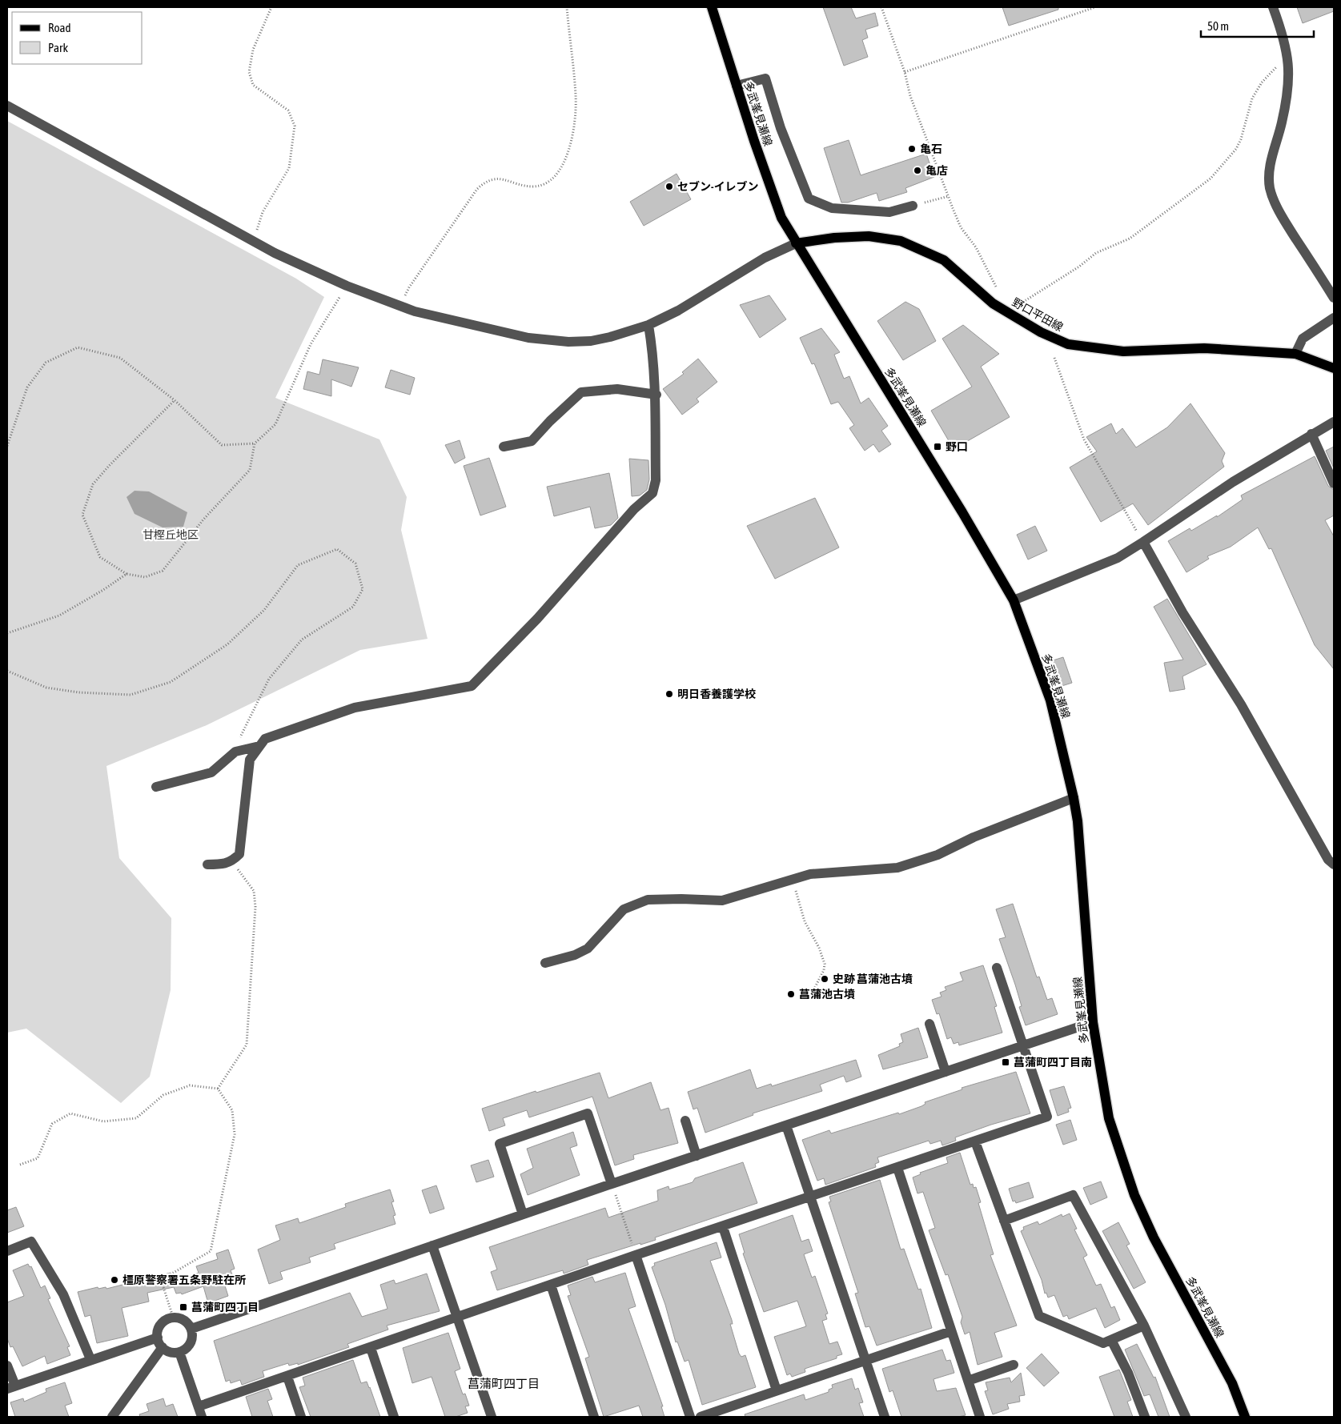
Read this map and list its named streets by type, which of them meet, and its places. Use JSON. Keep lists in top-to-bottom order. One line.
{"streets":{"main road":["多武峯見瀬線","野口平田線"]},"crossings":[["多武峯見瀬線","野口平田線"]],"districts":["菖蒲町四丁目"],"parks":["甘樫丘地区"],"places":{"other":["亀石","亀店","セブン-イレブン","明日香養護学校","史跡 菖蒲池古墳","菖蒲池古墳","橿原警察署五条野駐在所"],"transit":["野口","菖蒲町四丁目南","菖蒲町四丁目"]},"legend":["Road","Park"],"scale_bar":"50 m"}
